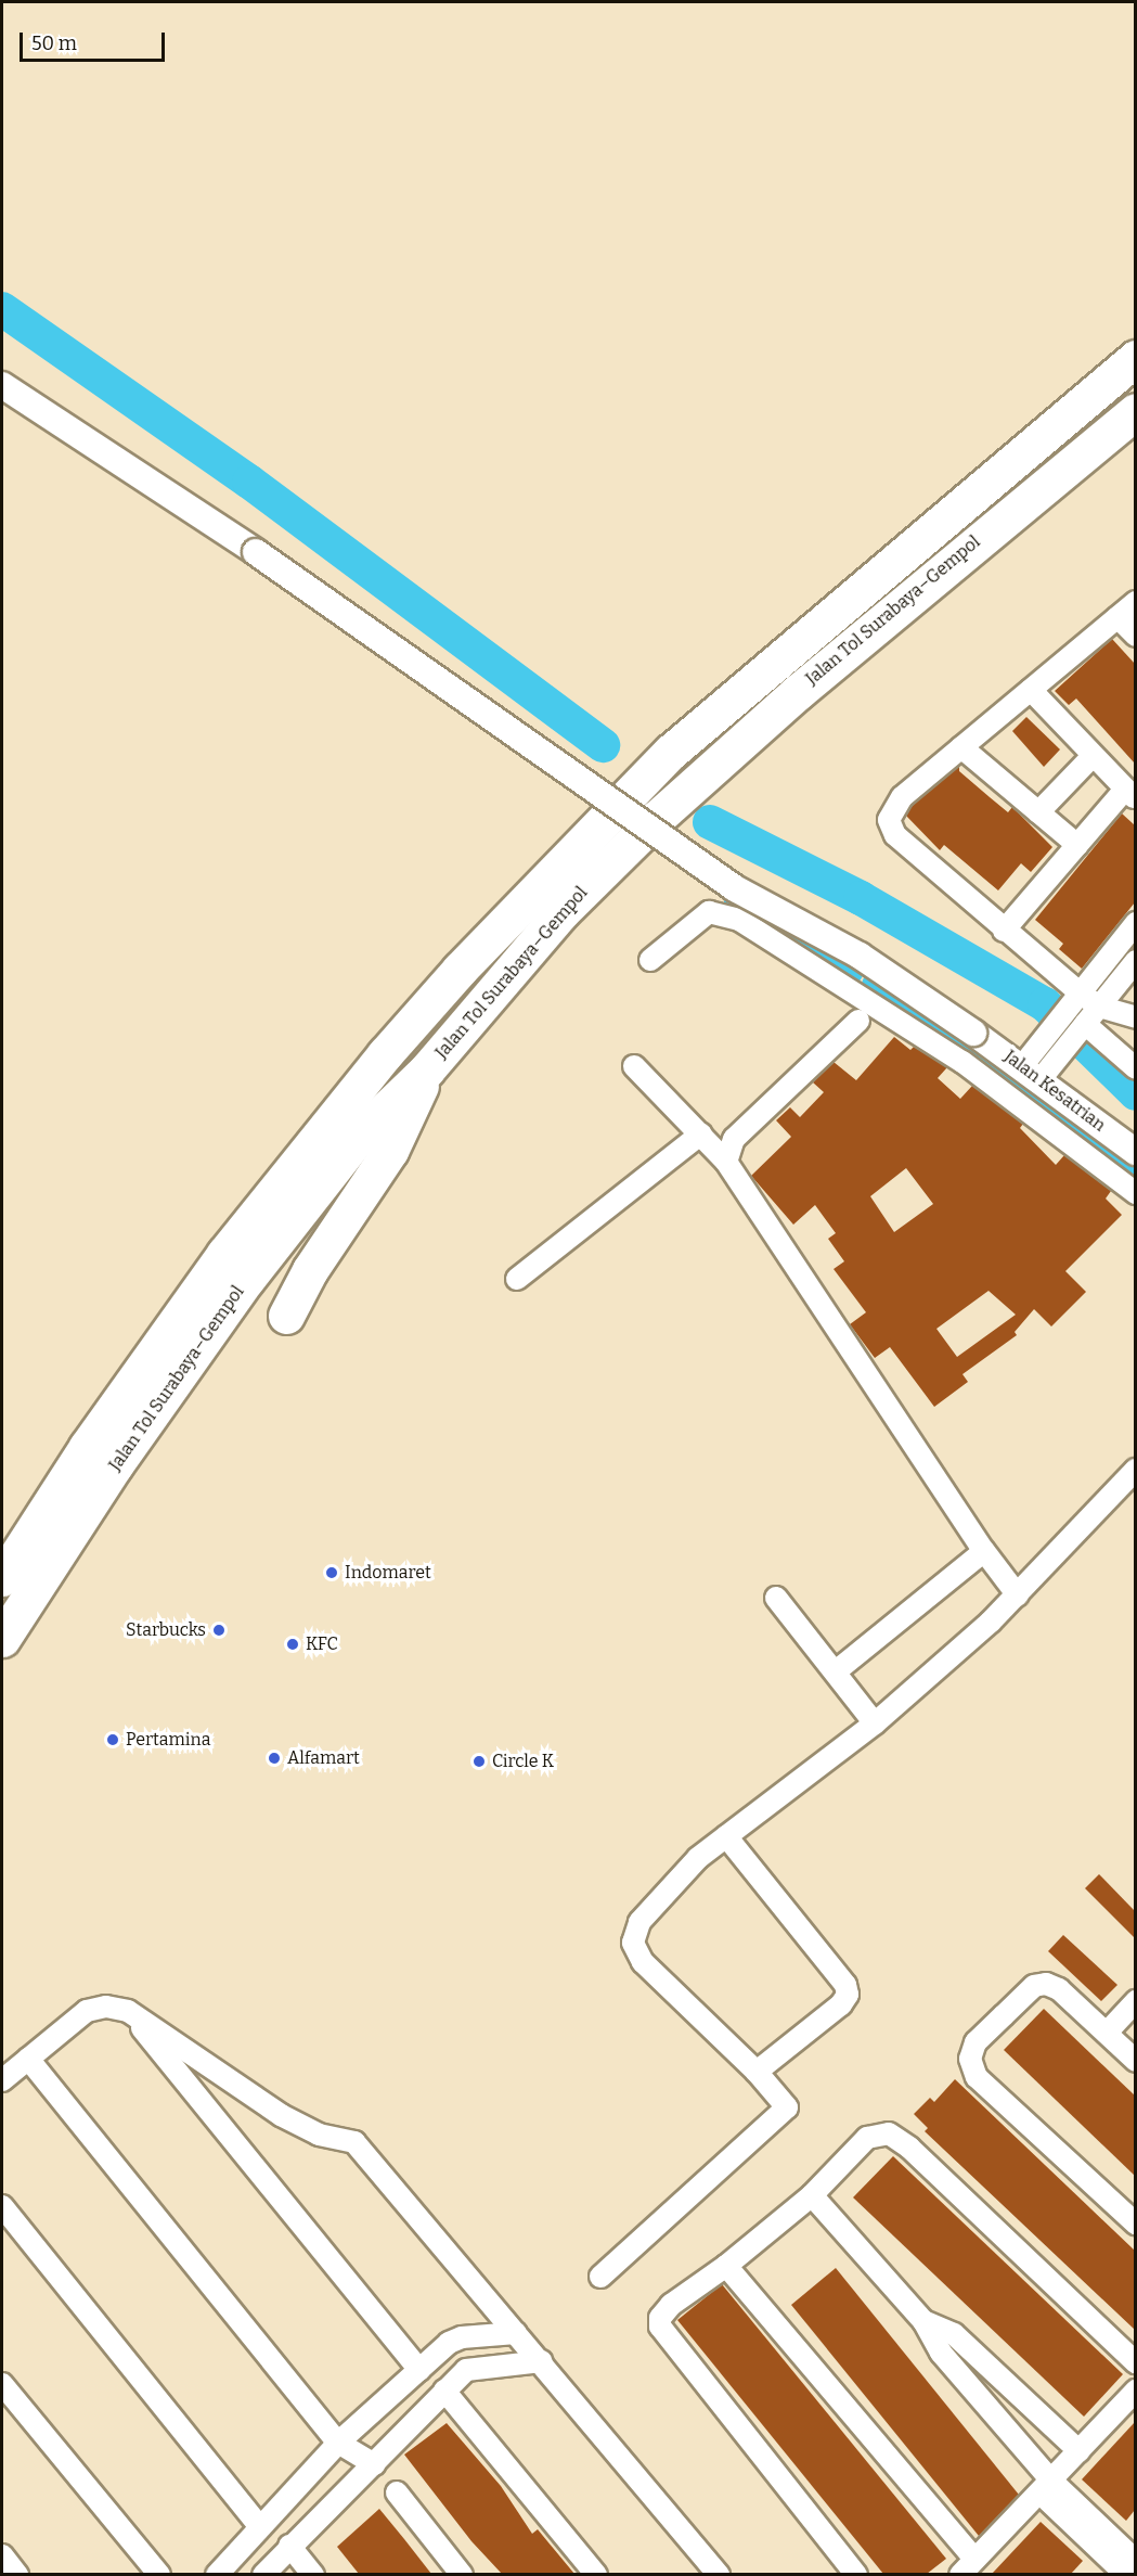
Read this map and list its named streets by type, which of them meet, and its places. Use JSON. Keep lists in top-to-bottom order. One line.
{"streets":{"highway":["Jalan Tol Surabaya–Gempol"],"street":["Jalan Kesatrian"]},"places":["Indomaret","Starbucks","KFC","Pertamina","Alfamart","Circle K"],"scale_bar":"50 m"}
